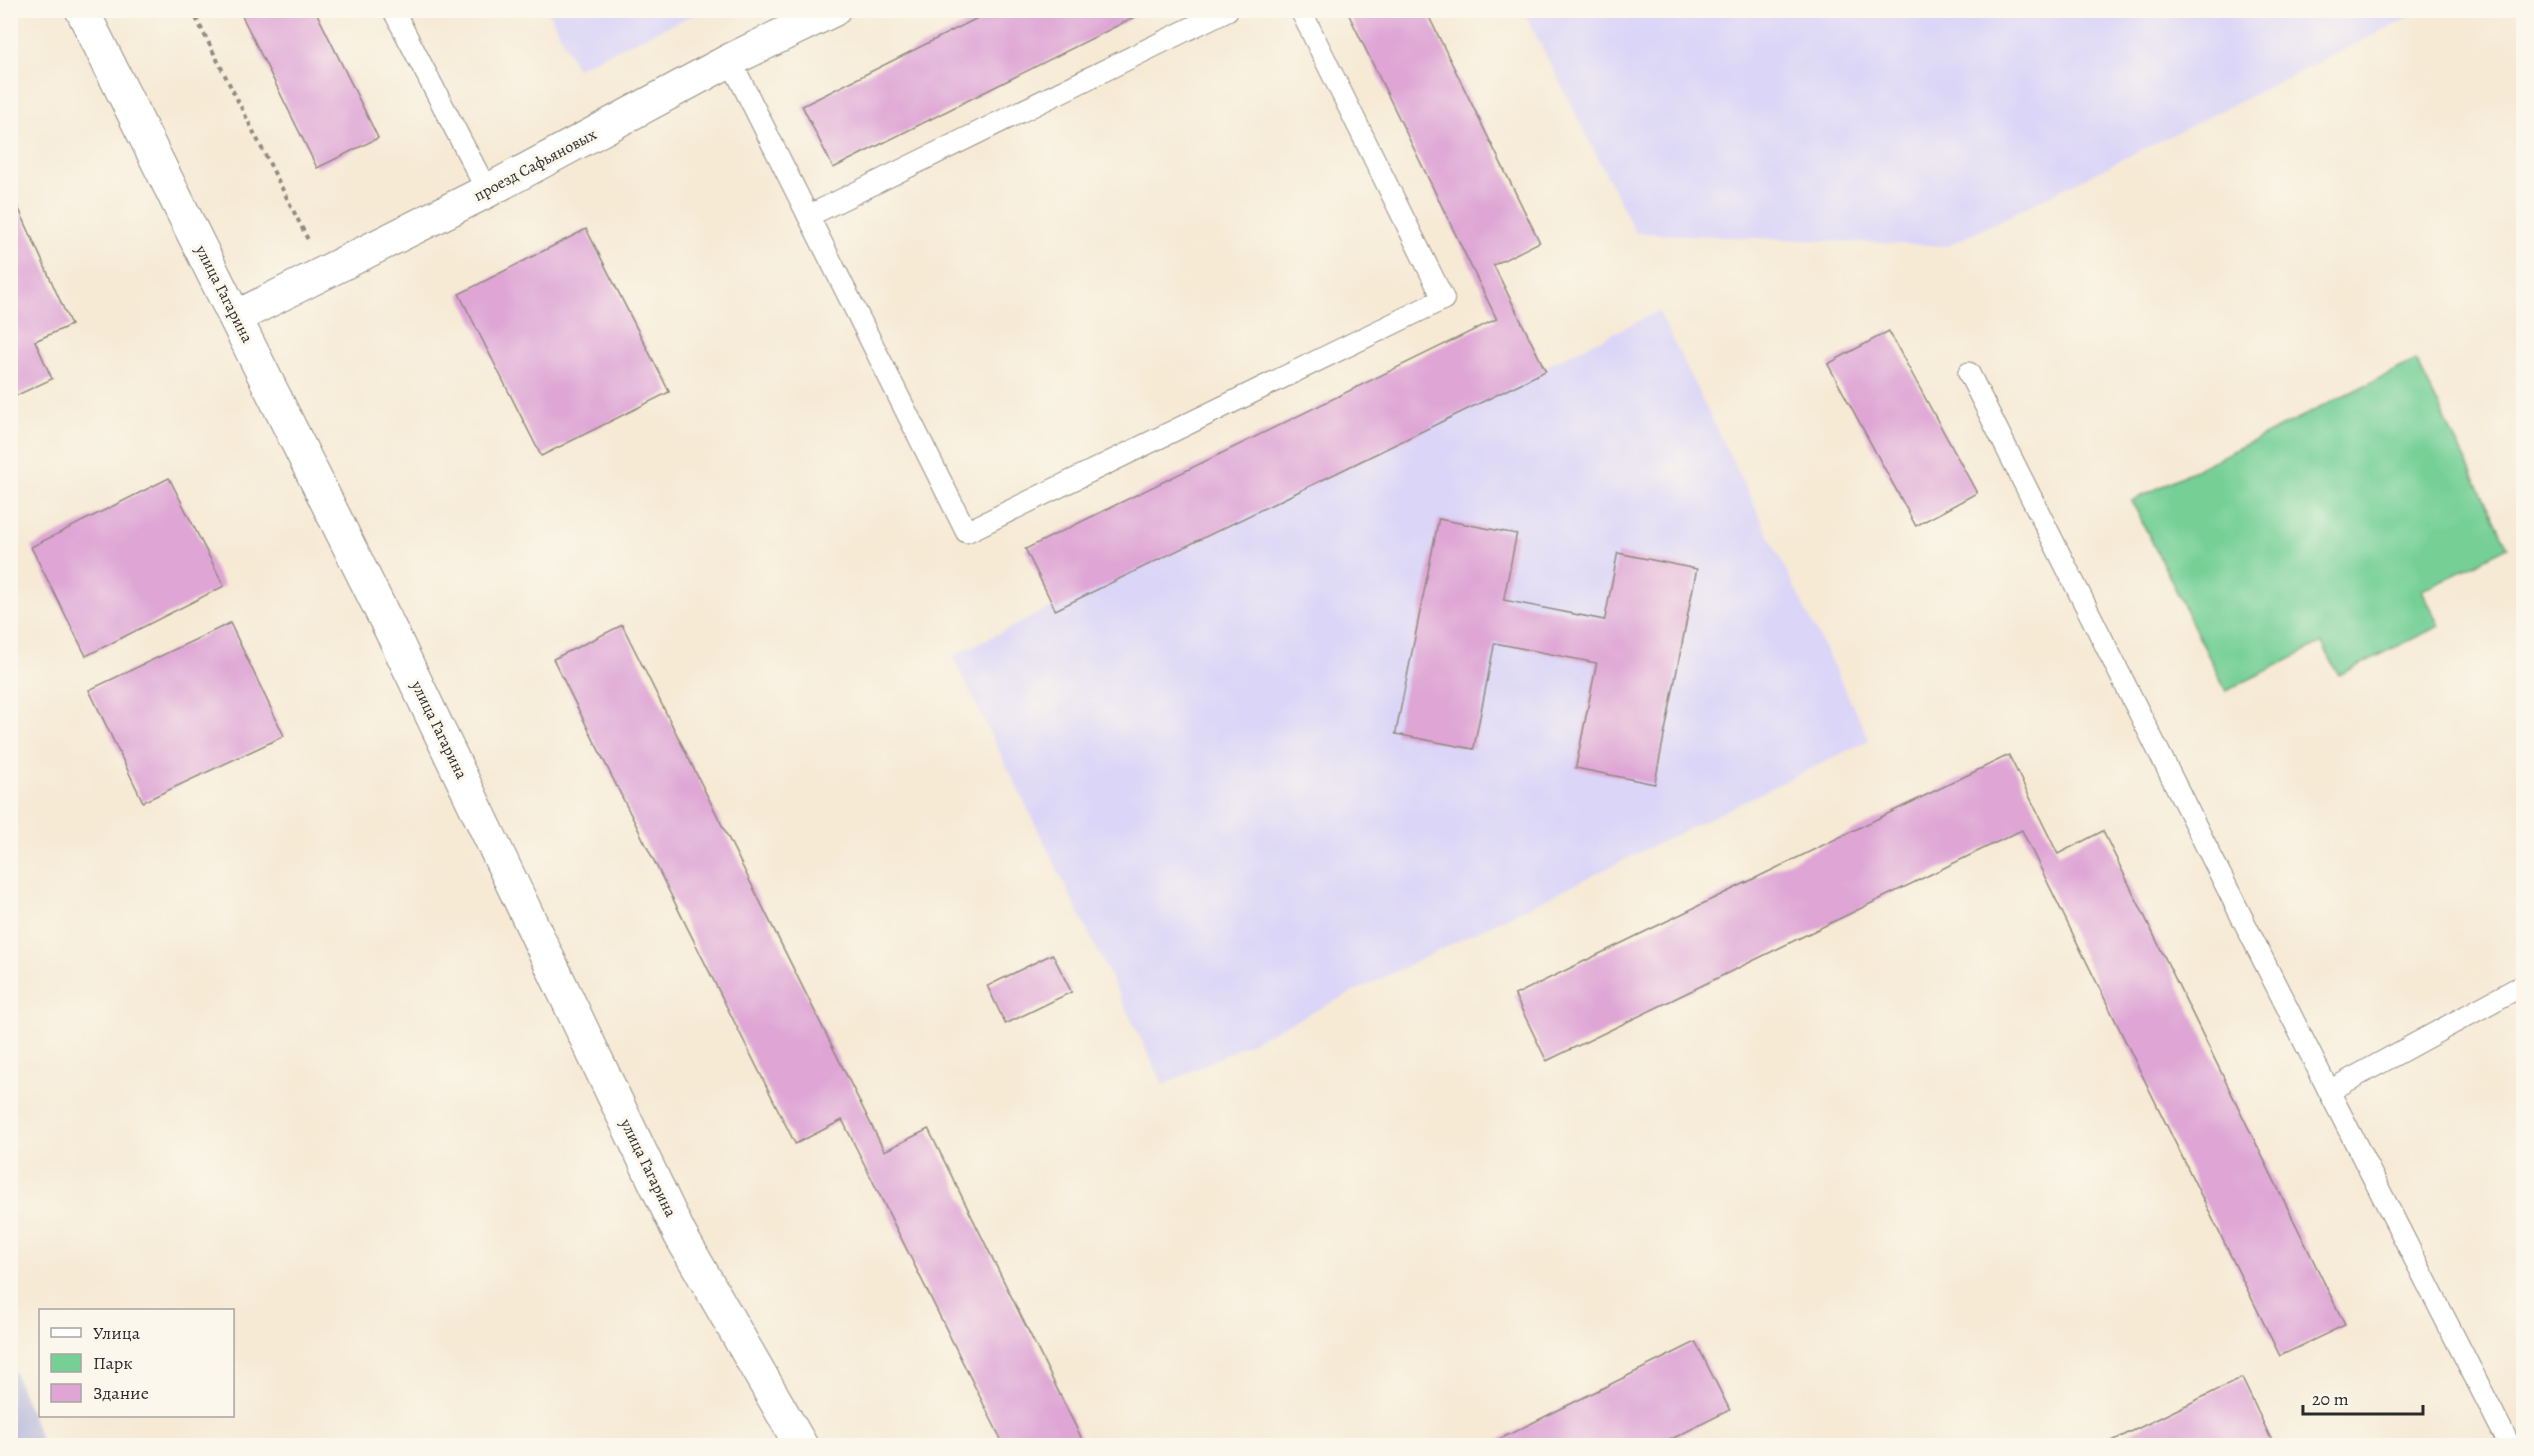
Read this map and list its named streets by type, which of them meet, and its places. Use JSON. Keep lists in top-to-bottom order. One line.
{"streets":{"street":["проезд Сафьяновых","улица Гагарина"]},"crossings":[["проезд Сафьяновых","улица Гагарина"]],"legend":["Улица","Парк","Здание"],"scale_bar":"20 m"}
